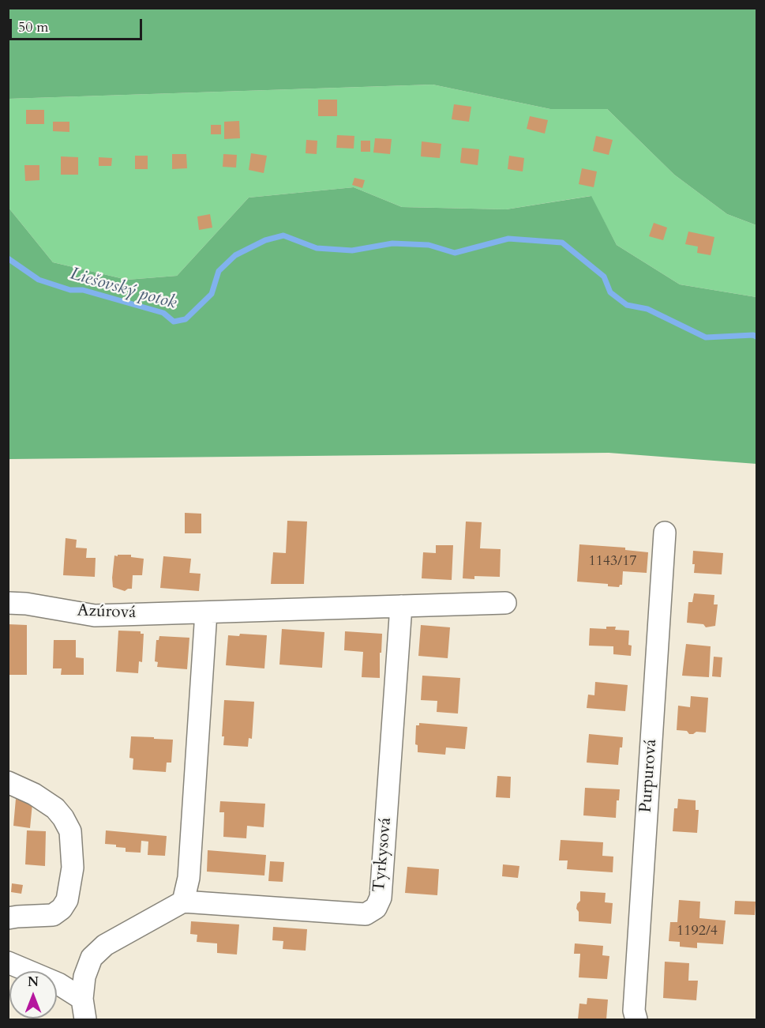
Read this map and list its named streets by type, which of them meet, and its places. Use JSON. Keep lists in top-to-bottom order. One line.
{"streets":{"street":["Azúrová","Purpurová","Tyrkysová"]},"water":["Liešovský potok"],"house_numbers":["1143/17","1192/4"],"scale_bar":"50 m","north":"top"}
